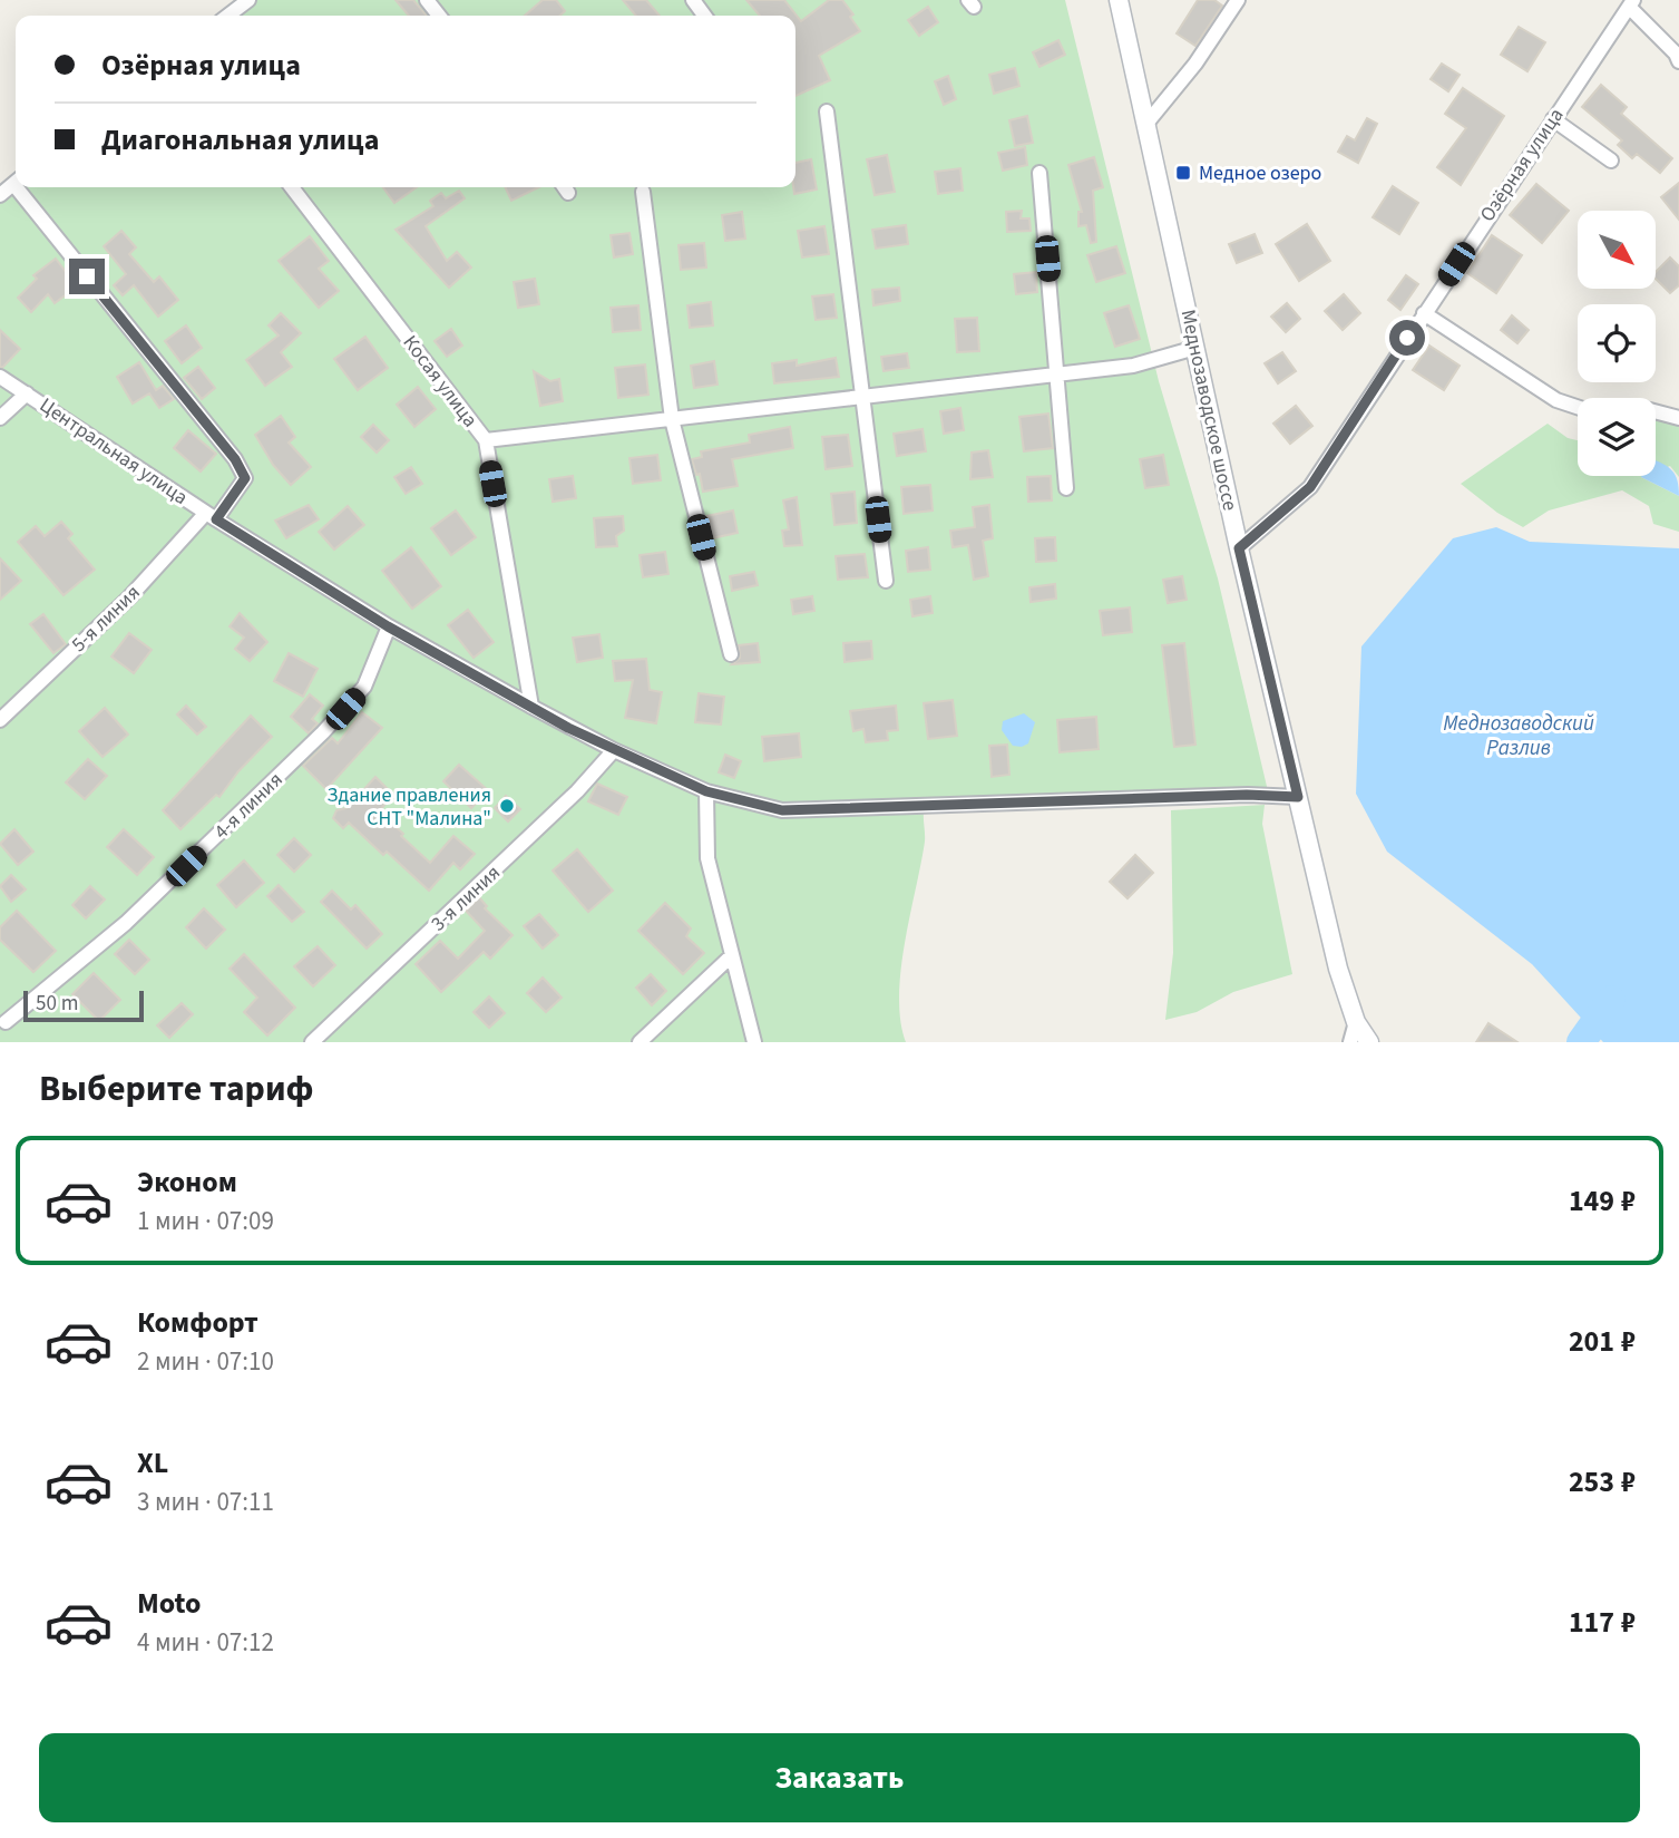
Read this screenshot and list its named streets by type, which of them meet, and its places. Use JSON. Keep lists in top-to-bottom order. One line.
{"streets":{"main road":["Меднозаводское шоссе"],"street":["Озёрная улица","Косая улица","Центральная улица","5-я линия","4-я линия","3-я линия"]},"crossings":[["Озёрная улица","Меднозаводское шоссе"],["Косая улица","Центральная улица"],["Меднозаводское шоссе","Центральная улица"],["Центральная улица","5-я линия"],["Центральная улица","4-я линия"],["Центральная улица","3-я линия"]],"water":["Меднозаводский Разлив"],"places":{"transit":["Медное озеро"],"other":["Здание правления СНТ \"Малина\""]},"scale_bar":"50 m","north":"bottom right","page":{"banner":["Озёрная улица","Диагональная улица"],"scale":"50 m","heading":"Выберите тариф","list":[{"name":"Эконом","note":"1 мин · 07:09","value":"149 ₽"},{"name":"Комфорт","note":"2 мин · 07:10","value":"201 ₽"},{"name":"XL","note":"3 мин · 07:11","value":"253 ₽"},{"name":"Moto","note":"4 мин · 07:12","value":"117 ₽"}],"buttons":"Заказать"}}
